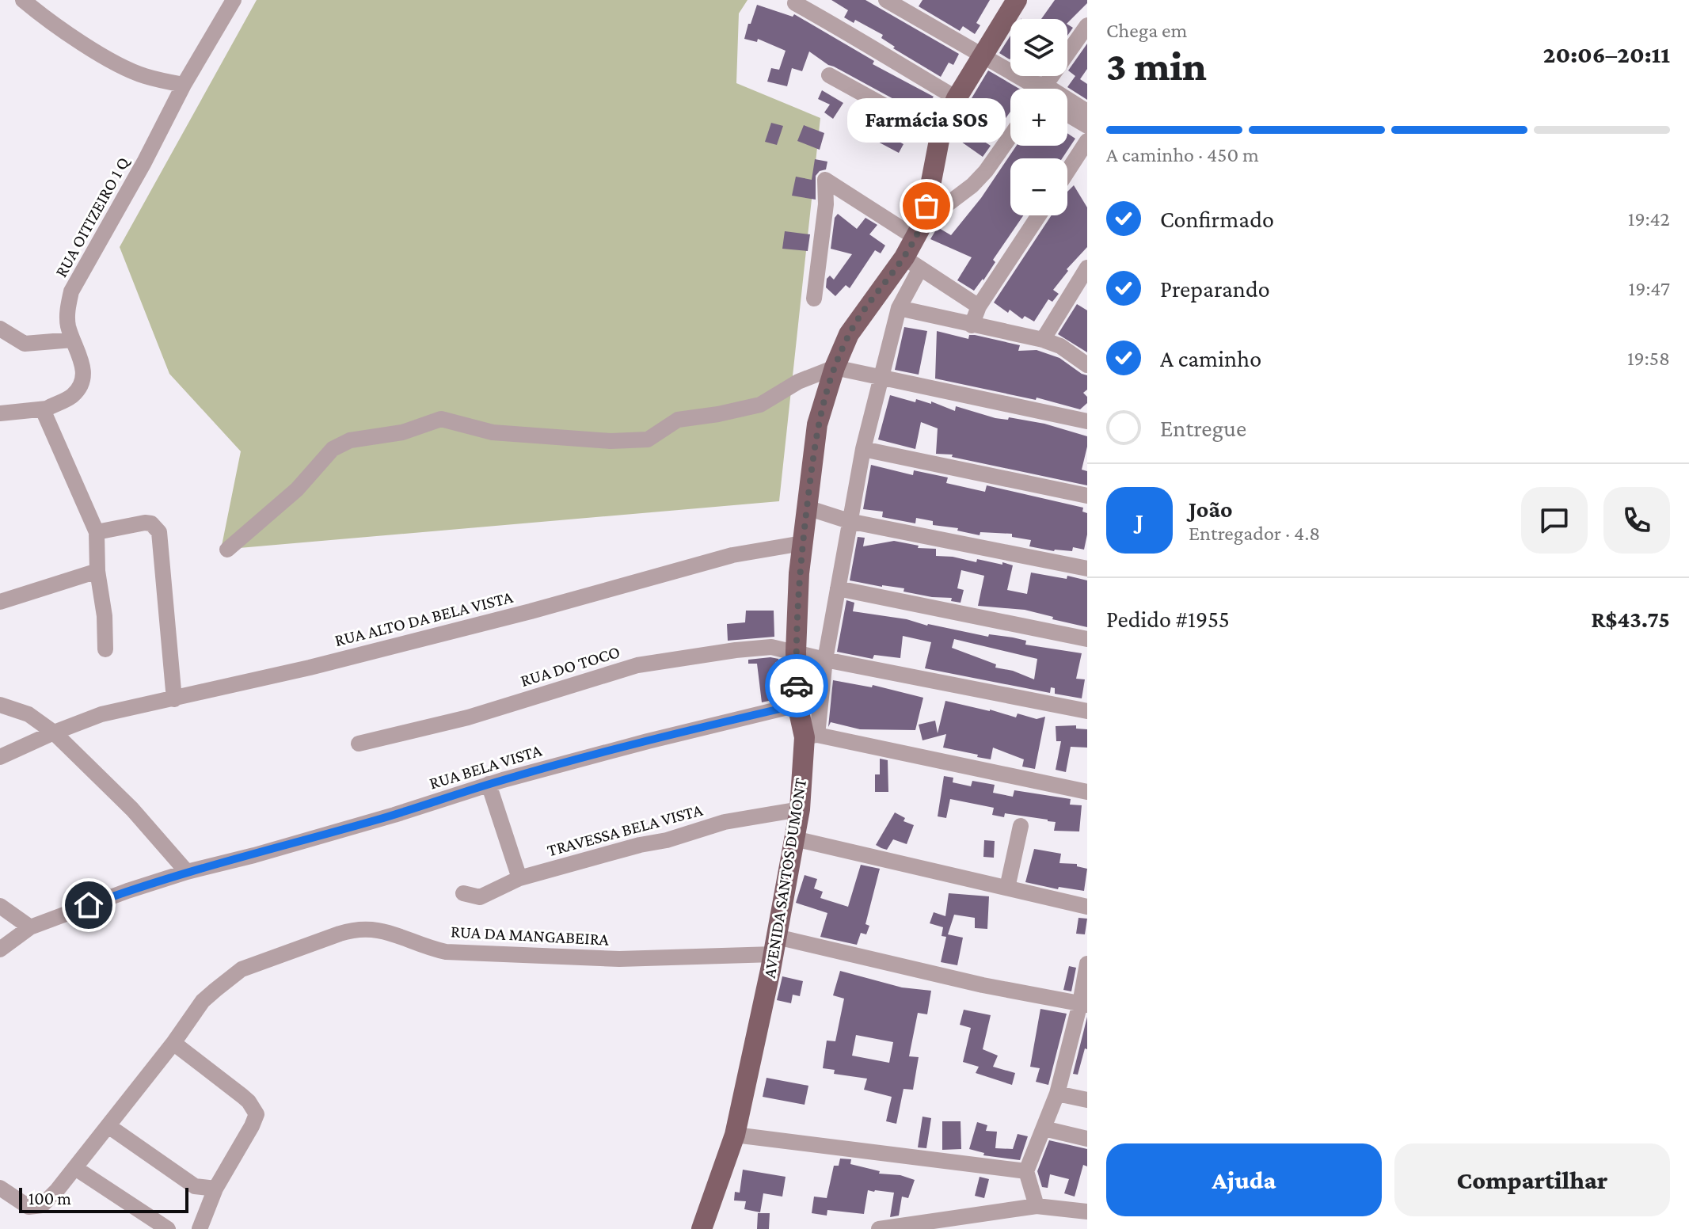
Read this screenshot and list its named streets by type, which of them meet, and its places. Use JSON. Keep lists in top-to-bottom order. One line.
{"streets":{"main road":["AVENIDA SANTOS DUMONT"],"street":["RUA OITIZEIRO 1 Q","RUA ALTO DA BELA VISTA","RUA DO TOCO","RUA BELA VISTA","TRAVESSA BELA VISTA","RUA DA MANGABEIRA"]},"crossings":[["RUA ALTO DA BELA VISTA","AVENIDA SANTOS DUMONT"],["RUA DO TOCO","AVENIDA SANTOS DUMONT"],["RUA BELA VISTA","AVENIDA SANTOS DUMONT"],["TRAVESSA BELA VISTA","AVENIDA SANTOS DUMONT"],["AVENIDA SANTOS DUMONT","RUA DA MANGABEIRA"]],"places":["Farmácia SOS"],"scale_bar":"100 m","page":{"heading":["3 min","Chega em","20:06–20:11"],"panel":["João","Entregador · 4.8","Pedido #1955","R$43.75"],"map_buttons":["+","−"],"bubble":"Farmácia SOS","bar":"A caminho · 450 m","list":[["Confirmado","19:42"],["Preparando","19:47"],["A caminho","19:58"],"Entregue"],"round":"J","buttons":["Ajuda","Compartilhar"],"scale":"100 m"}}
